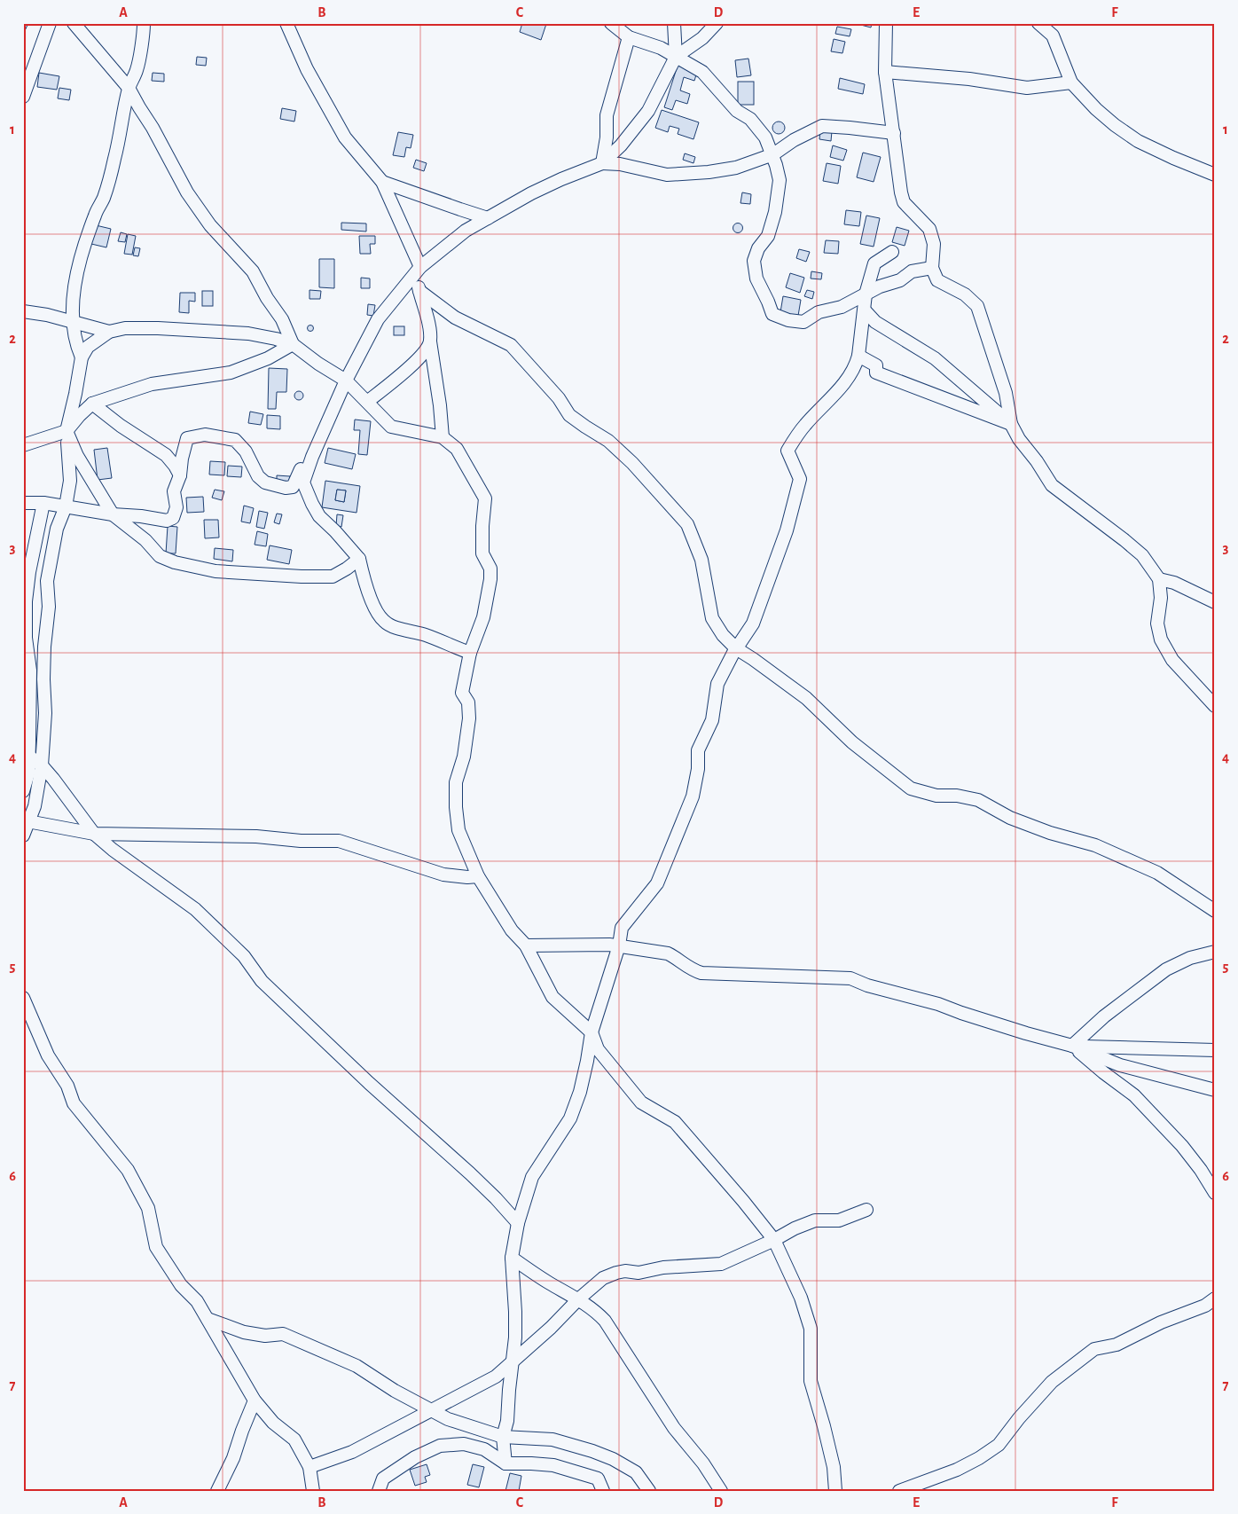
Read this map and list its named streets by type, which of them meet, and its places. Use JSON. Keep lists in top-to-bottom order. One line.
{"grid":{"columns":["A","B","C","D","E","F"],"rows":["1","2","3","4","5","6","7"]}}
